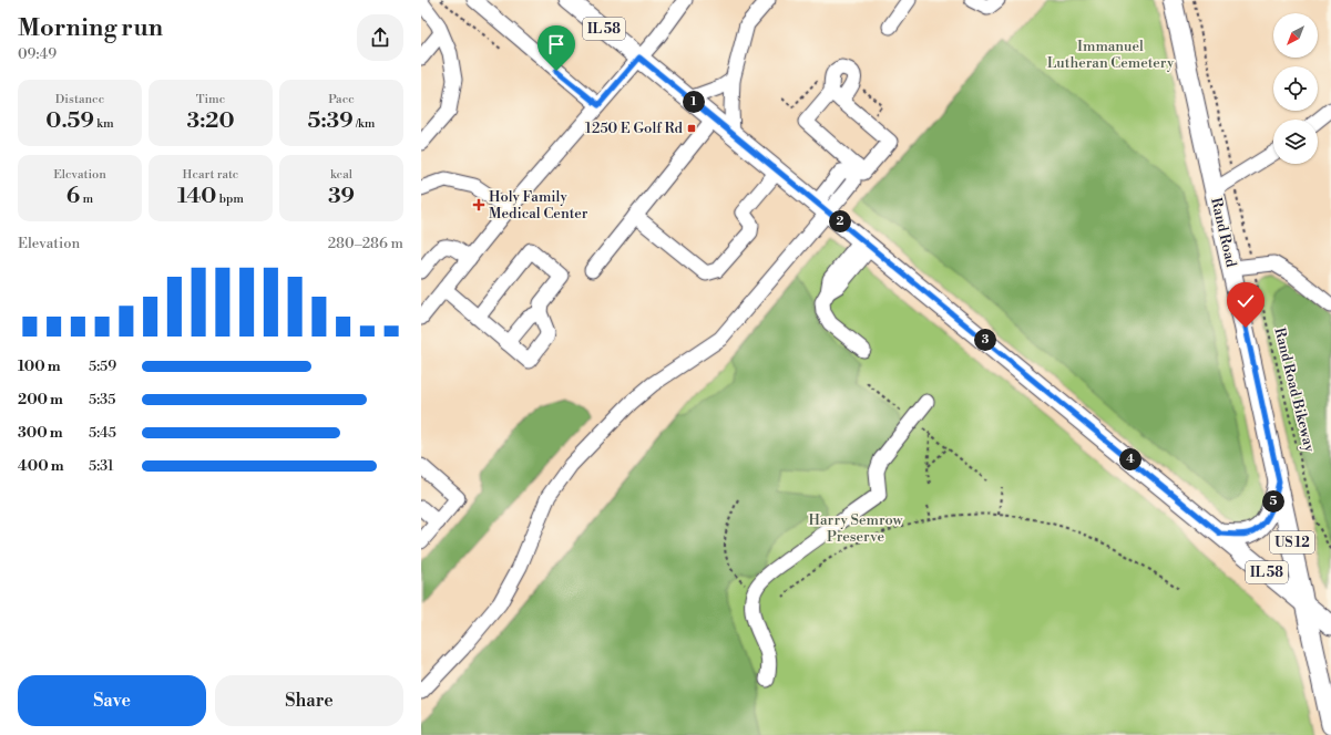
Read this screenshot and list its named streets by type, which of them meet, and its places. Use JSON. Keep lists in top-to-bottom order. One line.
{"streets":{"main road":["IL 58","Rand Road","US 12"],"path":["Rand Road Bikeway"]},"crossings":[["IL 58","Rand Road"]],"parks":["Immanuel Lutheran Cemetery","Harry Semrow Preserve"],"places":{"transit":["1250 E Golf Rd"],"health":["Holy Family Medical Center"]},"north":"bottom left","page":{"heading":["Morning run","09:49"],"stats":[["Distance","0.59 km"],["Time","3:20"],["Pace","5:39 /km"],["Elevation","6 m"],["Heart rate","140 bpm"],["kcal","39"]],"pins":["1","2","3","4","5"],"chart":["Elevation","280–286 m"],"list":[{"name":"100 m","note":"5:59"},{"name":"200 m","note":"5:35"},{"name":"300 m","note":"5:45"},{"name":"400 m","note":"5:31"}],"buttons":["Save","Share"]}}
